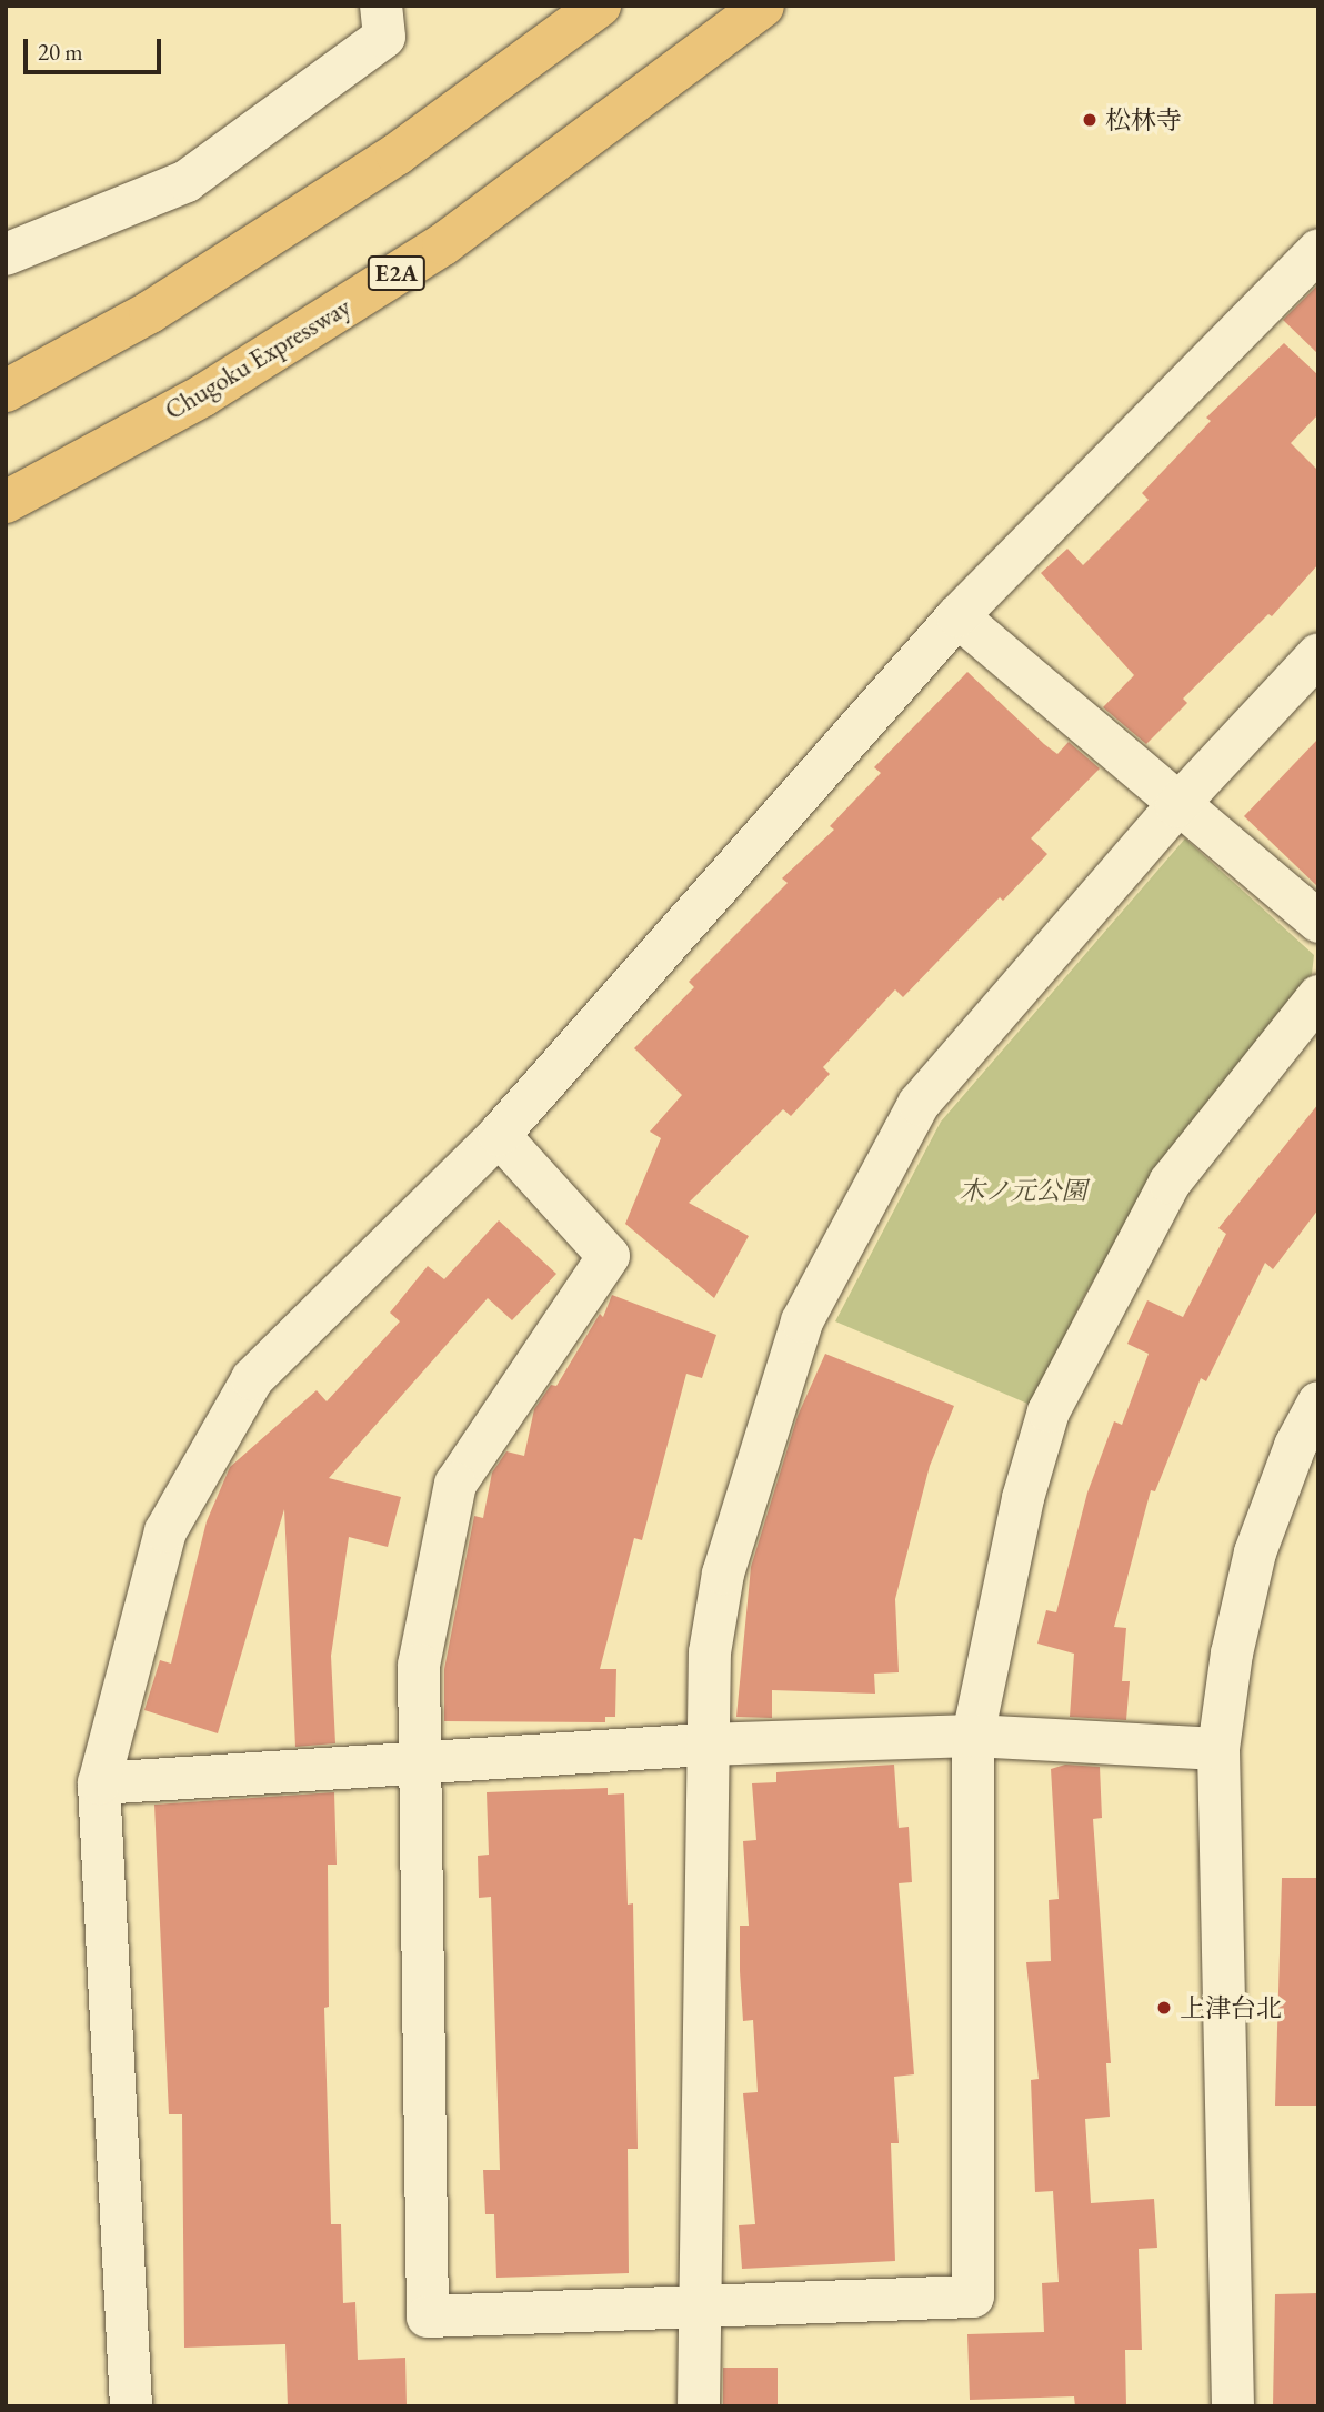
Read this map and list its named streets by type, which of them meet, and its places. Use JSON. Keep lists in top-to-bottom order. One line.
{"streets":{"highway":["E2A","Chugoku Expressway"]},"parks":["木ノ元公園"],"places":["松林寺","上津台北"],"scale_bar":"20 m"}
